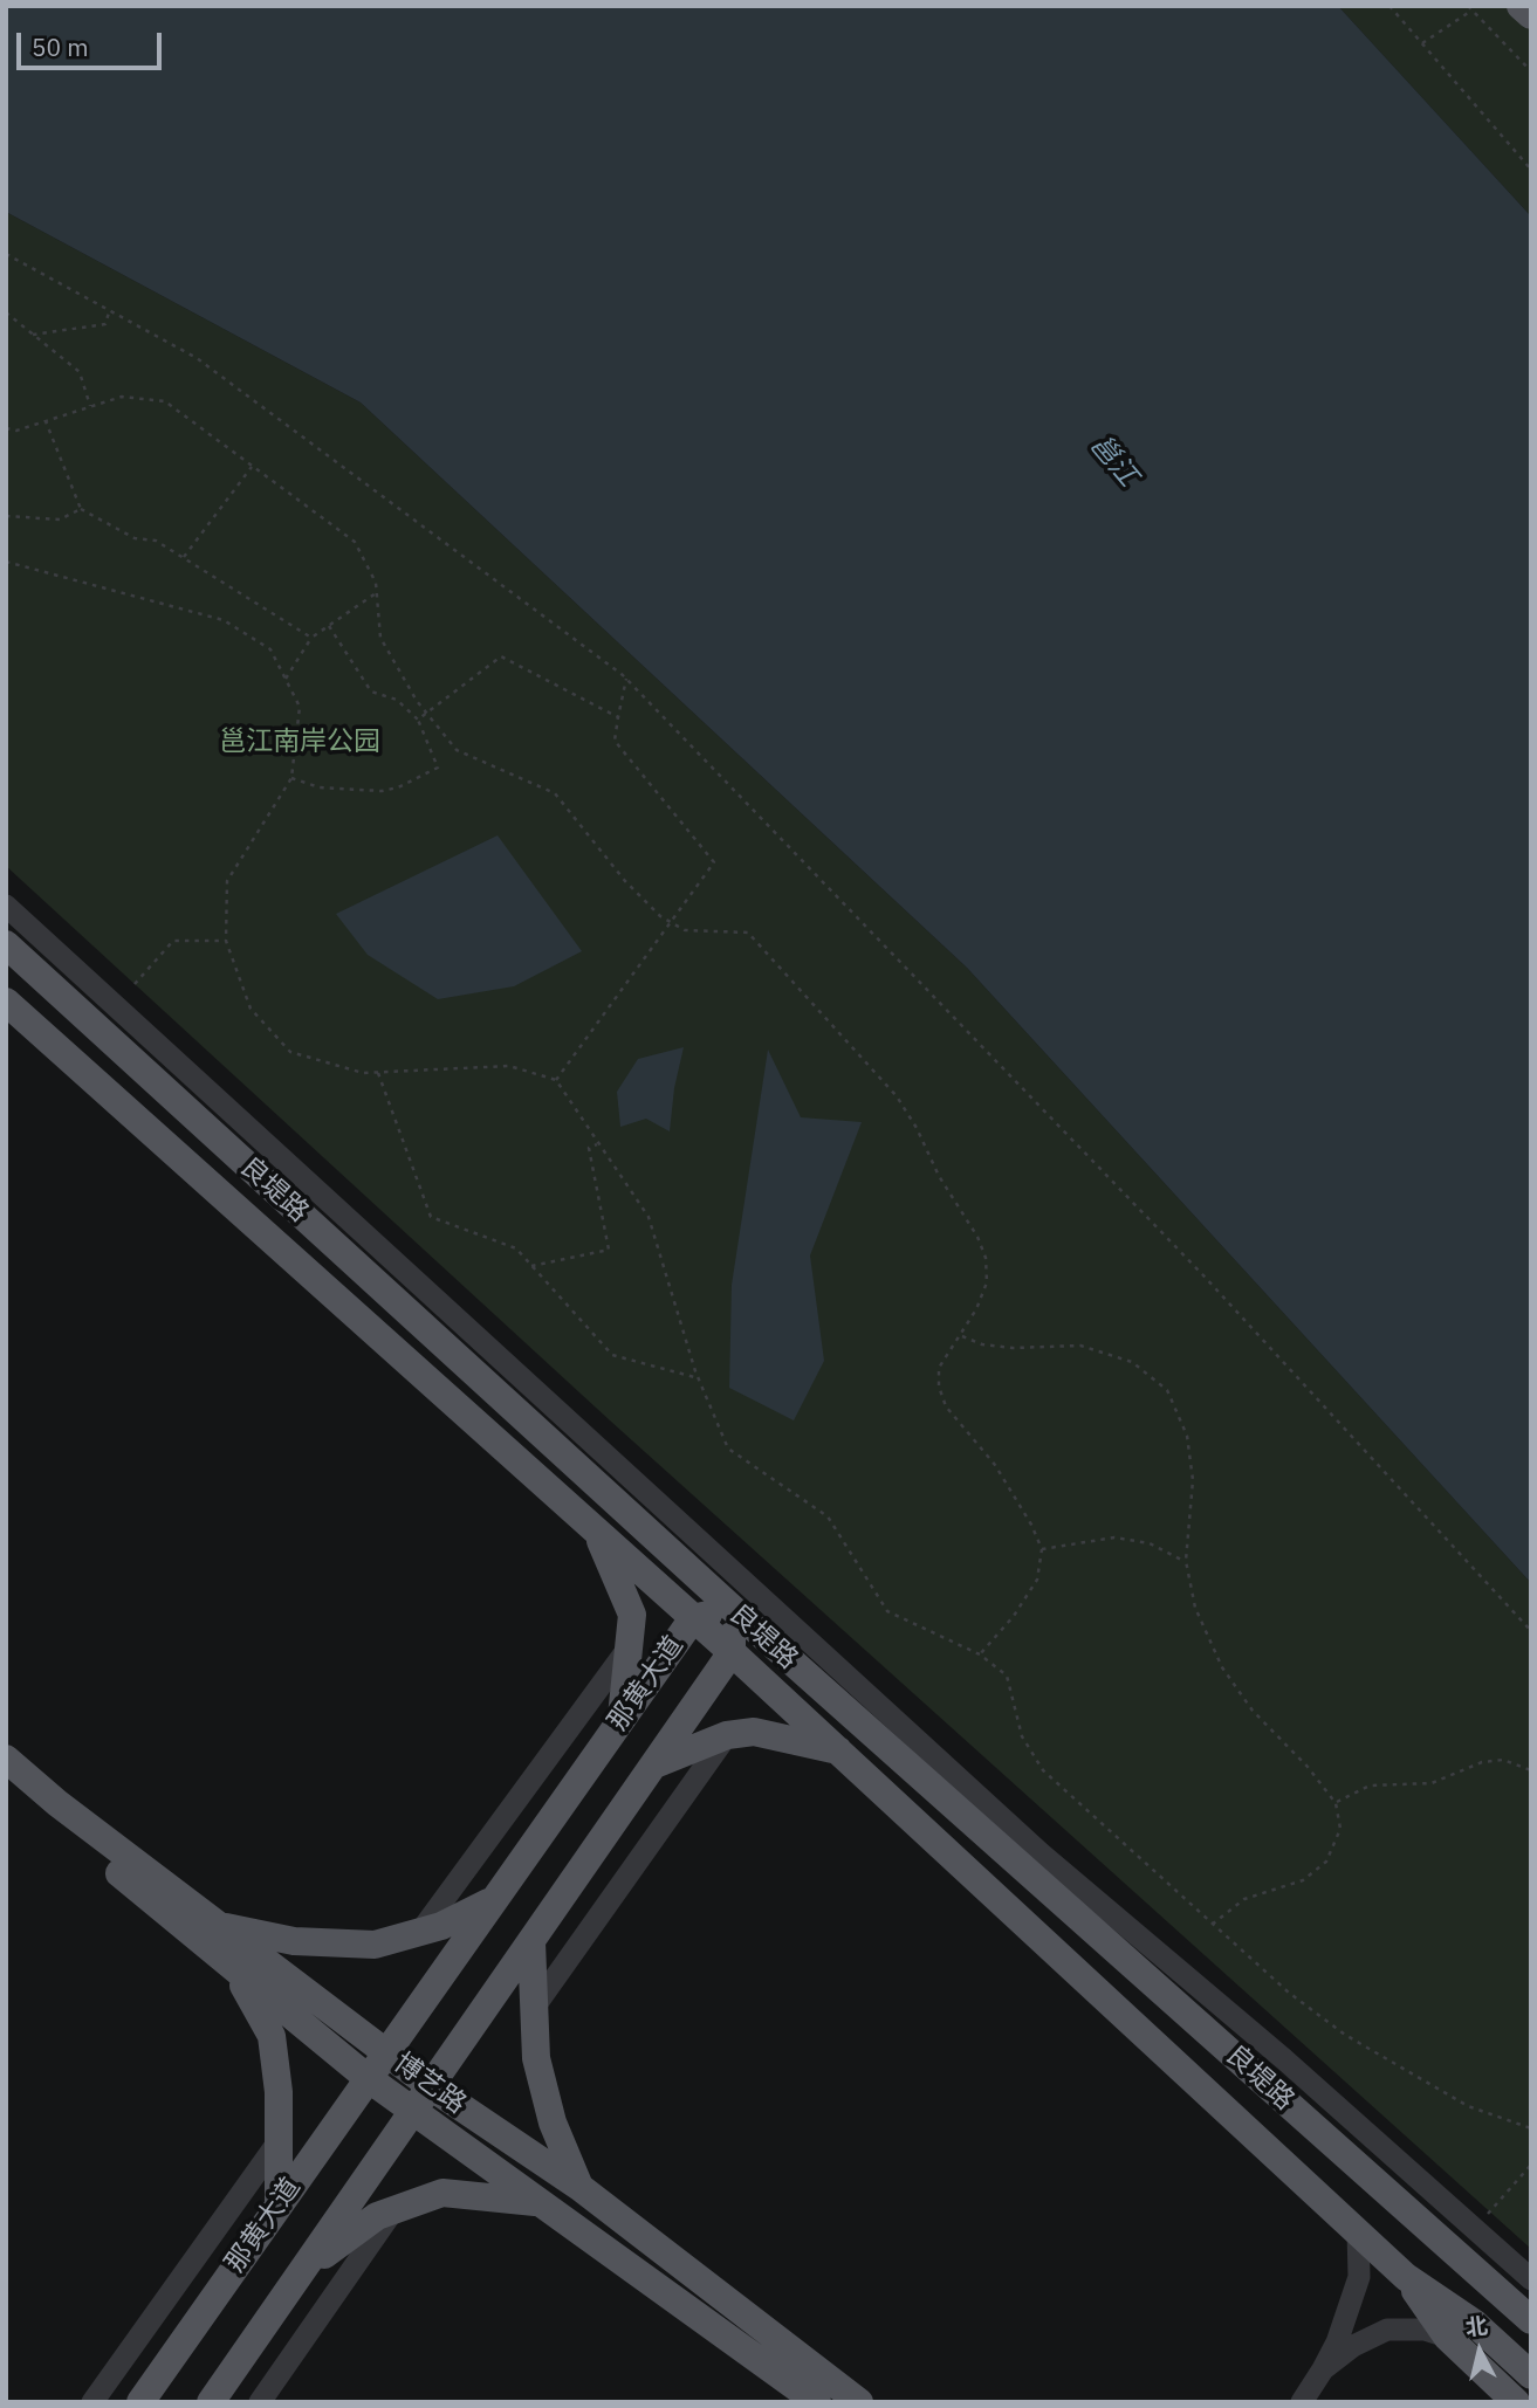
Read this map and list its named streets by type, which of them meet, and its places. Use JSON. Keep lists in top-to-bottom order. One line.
{"streets":{"main road":["良堤路","那黄大道","博艺路"]},"crossings":[["良堤路","那黄大道"],["那黄大道","博艺路"]],"water":["邕江"],"parks":["邕江南岸公园"],"scale_bar":"50 m","north":"top"}
